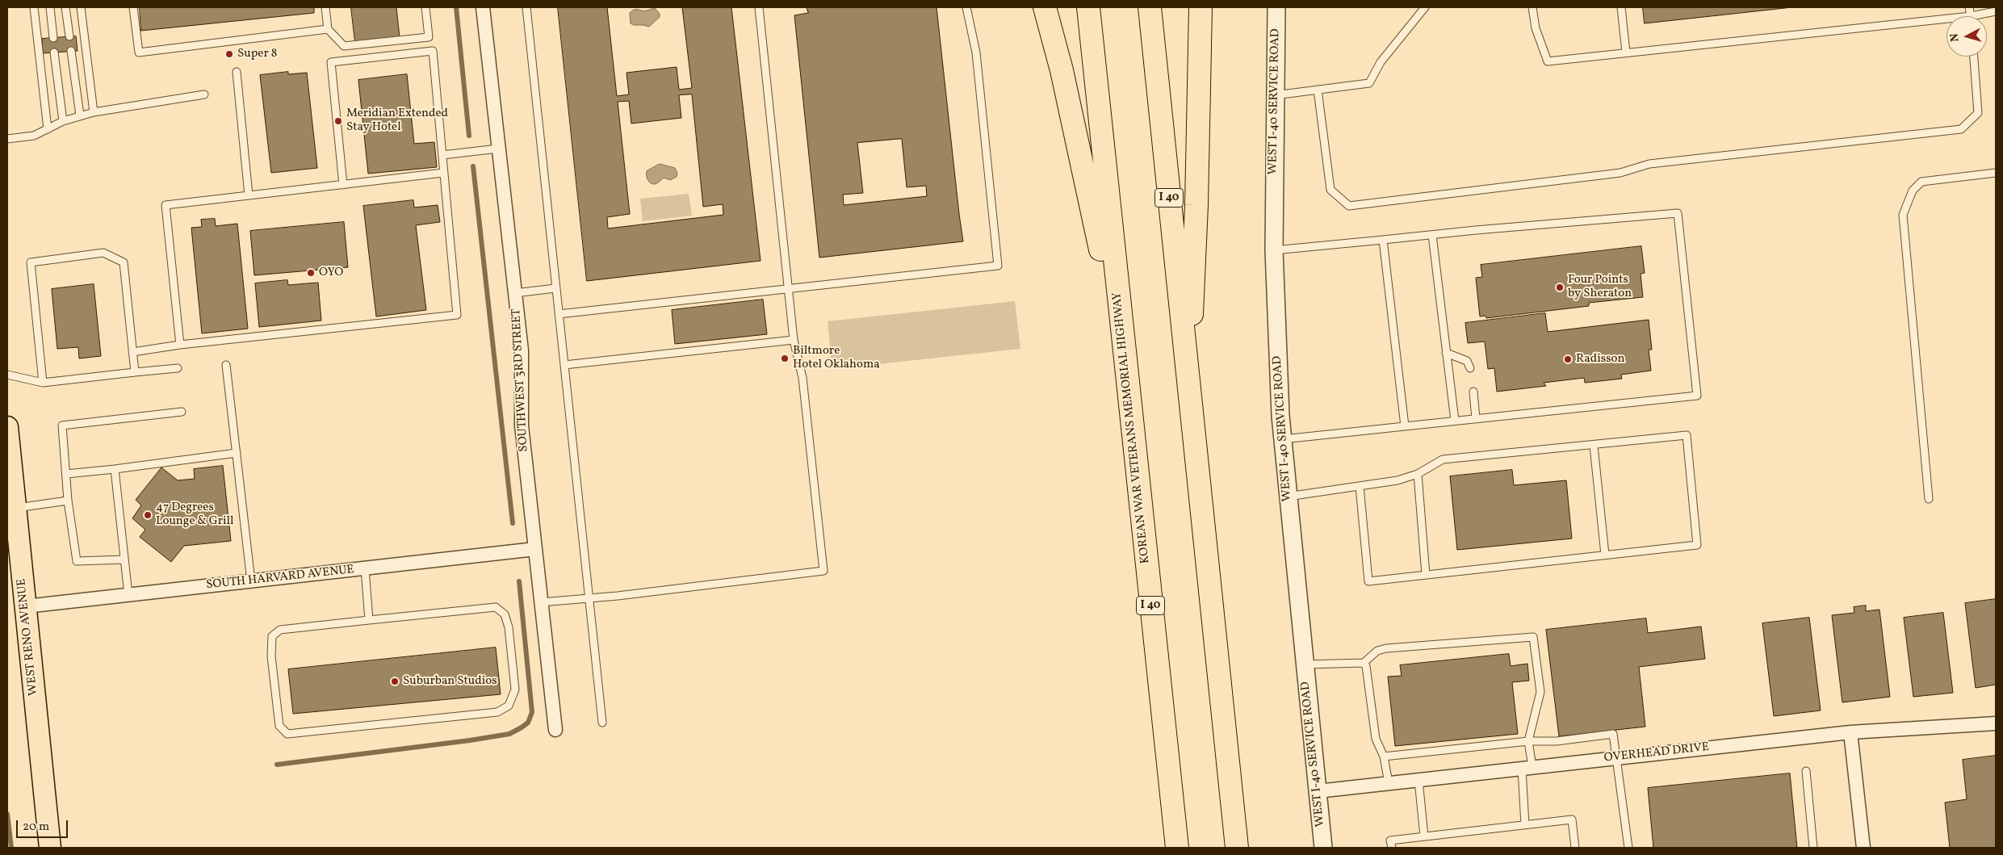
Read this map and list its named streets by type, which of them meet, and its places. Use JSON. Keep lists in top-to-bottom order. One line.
{"streets":{"highway":["I 40","KOREAN WAR VETERANS MEMORIAL HIGHWAY"],"main road":["WEST RENO AVENUE"],"street":["WEST I-40 SERVICE ROAD","SOUTHWEST 3RD STREET","SOUTH HARVARD AVENUE","OVERHEAD DRIVE"]},"crossings":[["WEST I-40 SERVICE ROAD","OVERHEAD DRIVE"],["SOUTHWEST 3RD STREET","SOUTH HARVARD AVENUE"],["SOUTH HARVARD AVENUE","WEST RENO AVENUE"]],"places":["Super 8","Meridian Extended Stay Hotel","OYO","Four Points by Sheraton","Biltmore Hotel Oklahoma","Radisson","47 Degrees Lounge & Grill","Suburban Studios"],"scale_bar":"20 m","north":"left"}
